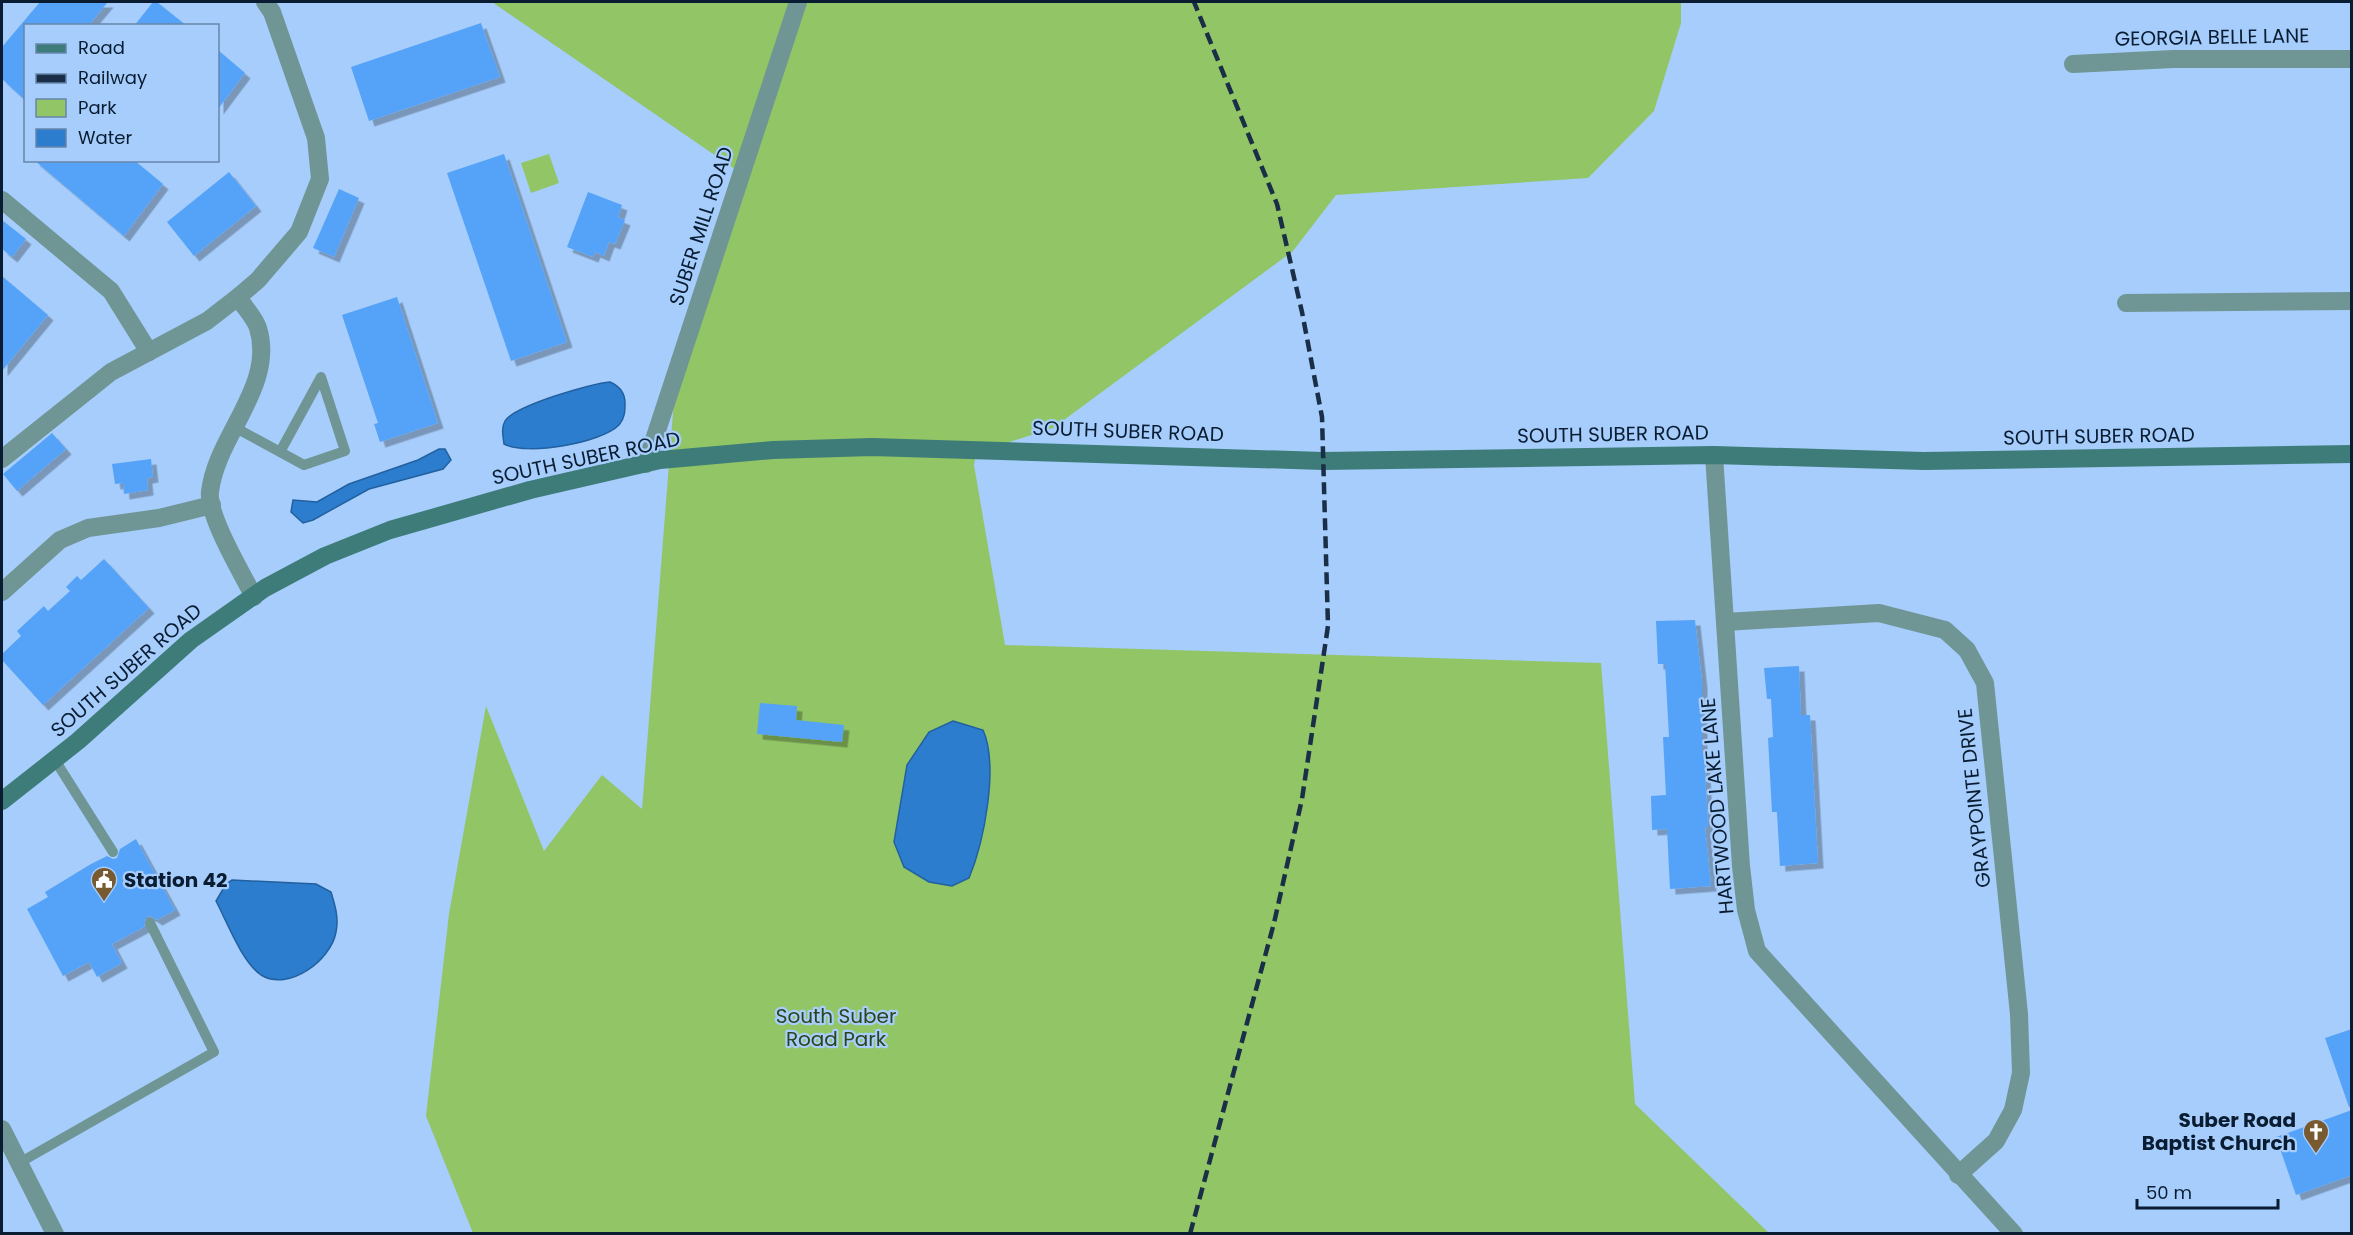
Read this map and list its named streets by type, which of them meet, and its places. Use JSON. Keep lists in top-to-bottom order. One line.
{"streets":{"street":["GEORGIA BELLE LANE","SUBER MILL ROAD","SOUTH SUBER ROAD","GRAYPOINTE DRIVE","HARTWOOD LAKE LANE"]},"crossings":[["SUBER MILL ROAD","SOUTH SUBER ROAD"],["SOUTH SUBER ROAD","HARTWOOD LAKE LANE"],["GRAYPOINTE DRIVE","HARTWOOD LAKE LANE"]],"parks":["South Suber Road Park"],"places":{"public building":["Station 42"],"church":["Suber Road Baptist Church"]},"legend":["Road","Railway","Park","Water"],"scale_bar":"50 m"}
